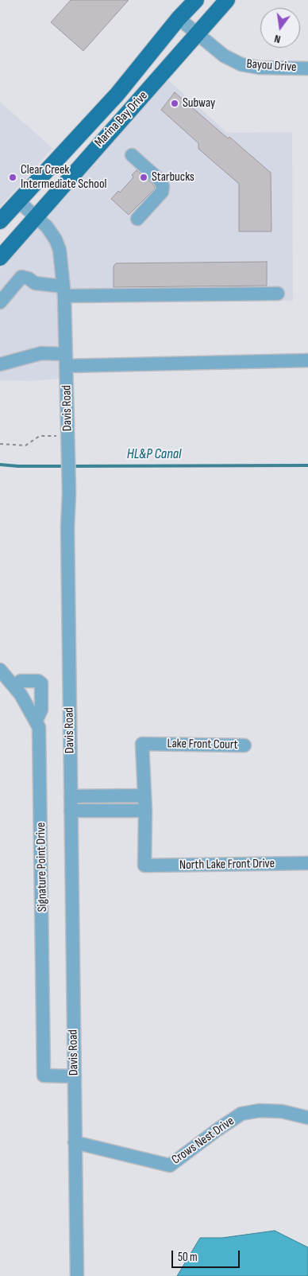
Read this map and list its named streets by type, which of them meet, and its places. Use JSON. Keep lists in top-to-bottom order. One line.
{"streets":{"main road":["Marina Bay Drive"],"street":["Bayou Drive","Davis Road","Lake Front Court","North Lake Front Drive","Signature Point Drive","Crows Nest Drive"]},"crossings":[["Bayou Drive","Marina Bay Drive"],["Marina Bay Drive","Davis Road"],["Davis Road","Signature Point Drive"],["Davis Road","Crows Nest Drive"]],"water":["HL&P Canal"],"places":["Subway","Clear Creek Intermediate School","Starbucks"],"scale_bar":"50 m","north":"bottom"}
